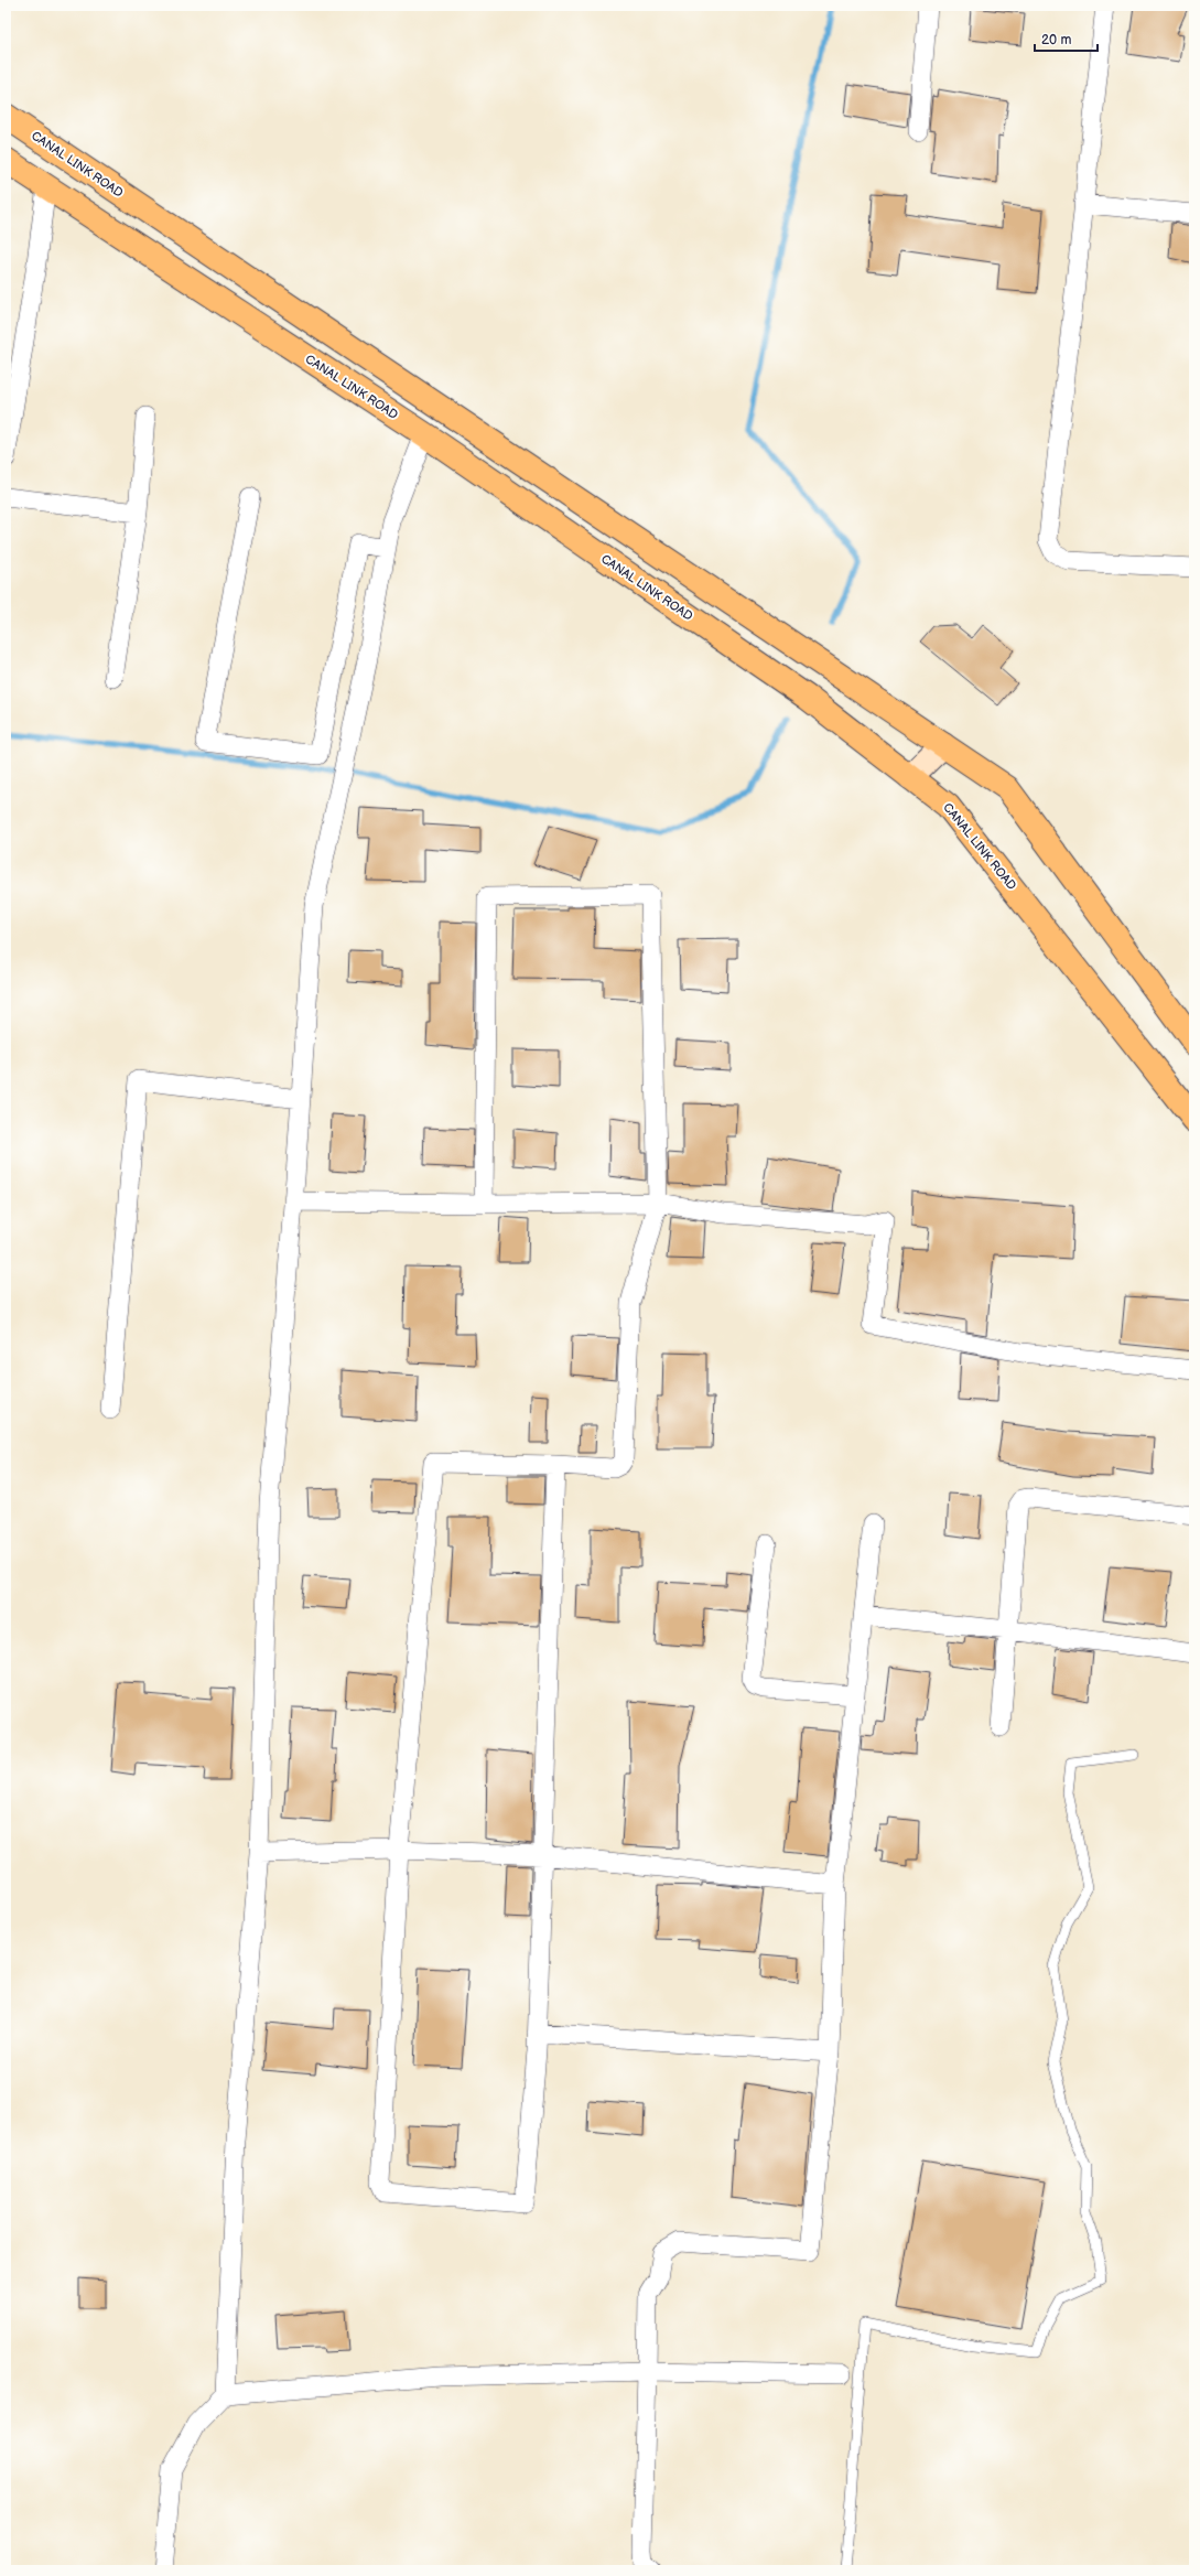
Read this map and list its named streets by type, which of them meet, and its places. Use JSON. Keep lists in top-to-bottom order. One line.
{"streets":{"main road":["CANAL LINK ROAD"]},"scale_bar":"20 m"}
